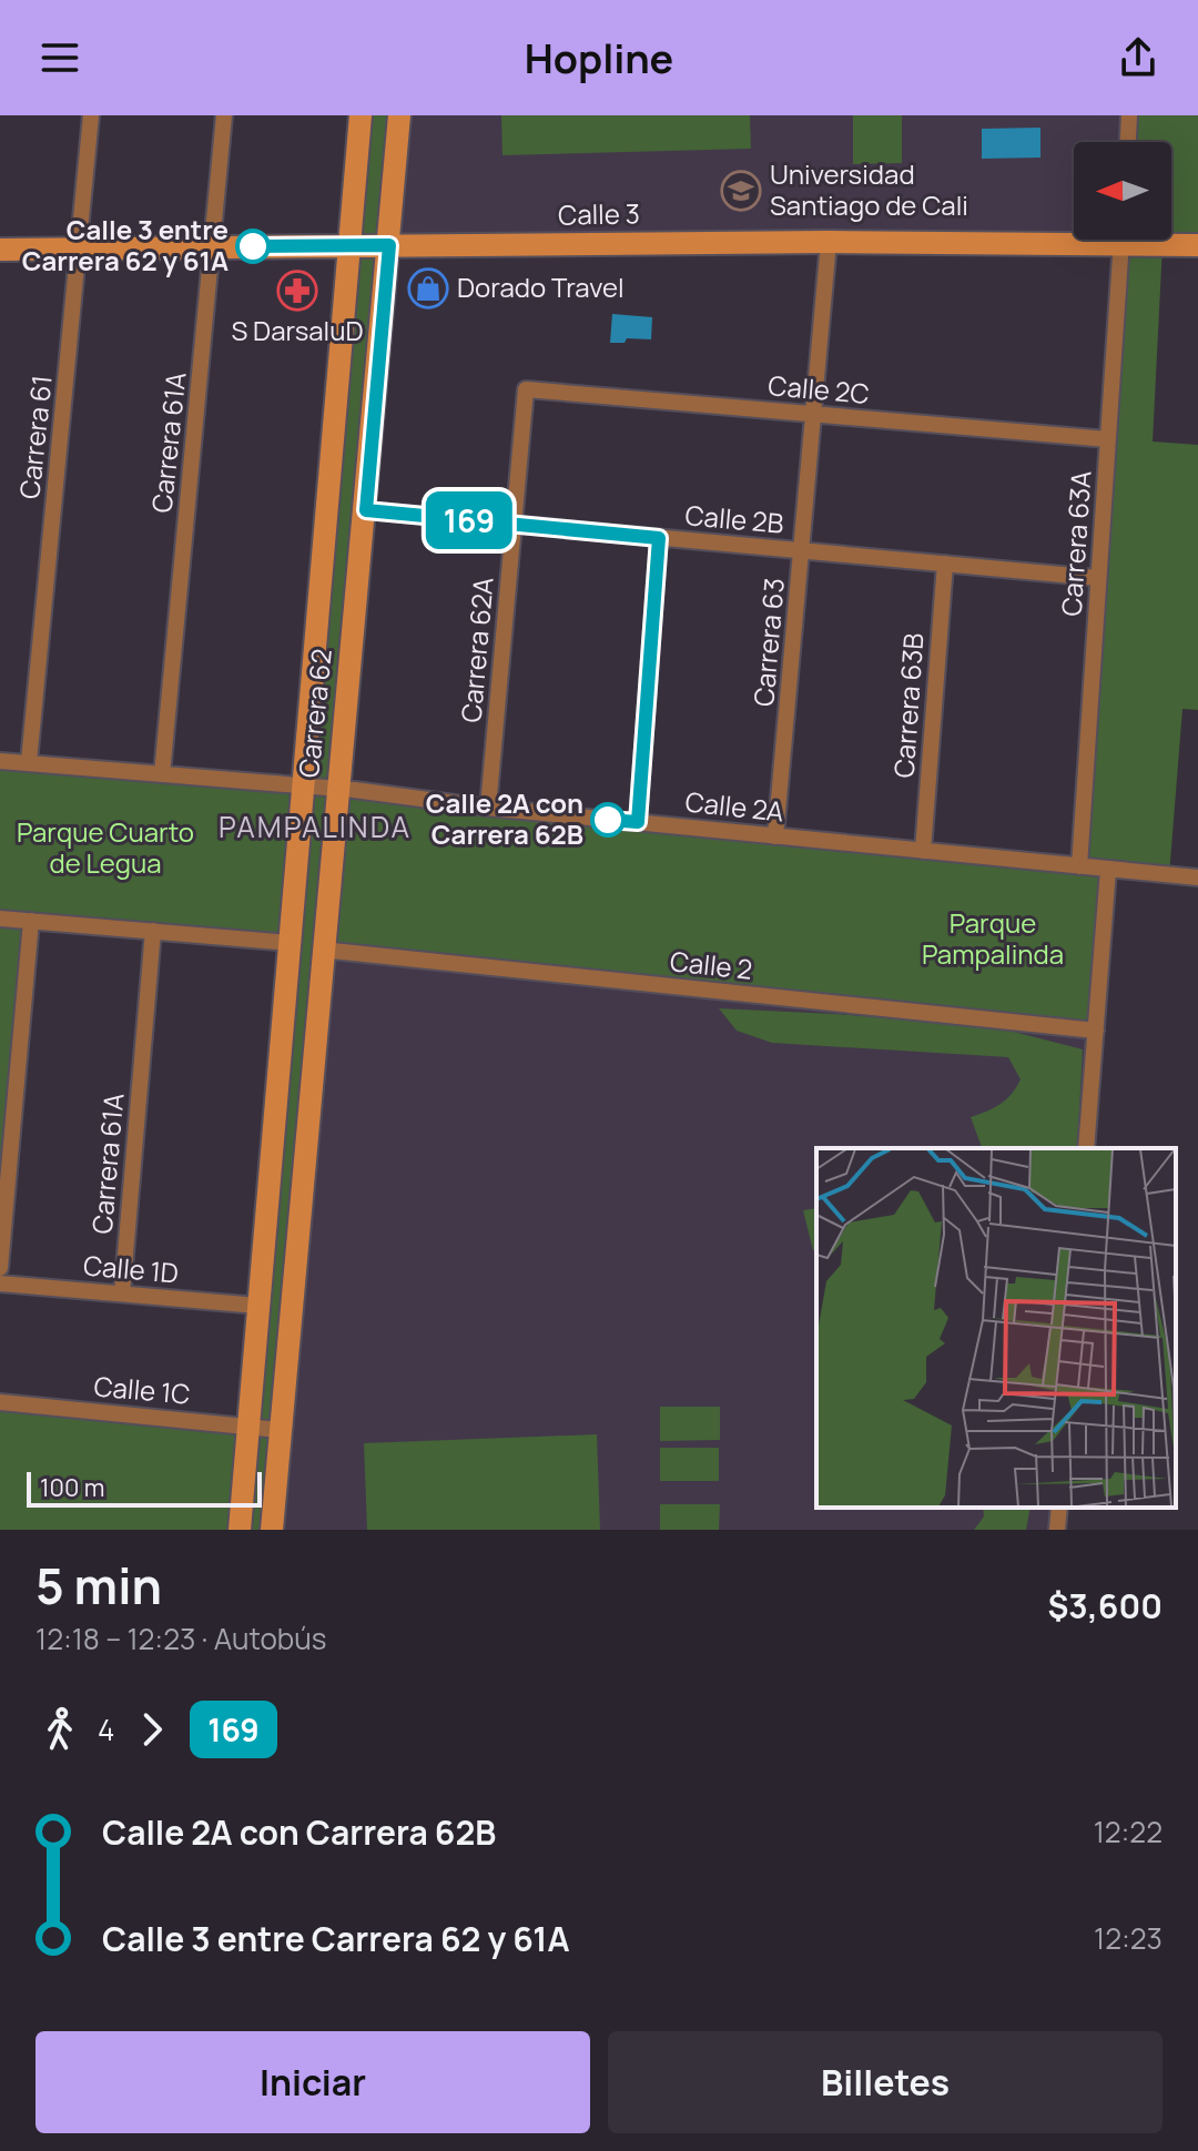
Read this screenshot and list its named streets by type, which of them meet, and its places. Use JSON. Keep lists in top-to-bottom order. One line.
{"streets":{"street":["Calle 3","Calle 2C","Carrera 61","Carrera 61A","Calle 2B","Carrera 63A","Carrera 63","Carrera 62A","Carrera 63B","Carrera 62","Calle 2A","Calle 2","Calle 1D","Calle 1C"]},"crossings":[["Calle 3","Carrera 61"],["Calle 3","Carrera 61A"],["Calle 3","Carrera 63"],["Calle 3","Carrera 62"],["Calle 2C","Carrera 63A"],["Calle 2C","Carrera 63"],["Calle 2C","Carrera 62A"],["Carrera 61","Calle 2A"],["Carrera 61A","Calle 2A"],["Carrera 61A","Calle 1D"],["Calle 2B","Carrera 63A"],["Calle 2B","Carrera 63"],["Calle 2B","Carrera 62A"],["Calle 2B","Carrera 63B"],["Calle 2B","Carrera 62"],["Carrera 63A","Calle 2A"],["Carrera 63","Calle 2A"],["Carrera 62A","Calle 2A"],["Carrera 63B","Calle 2A"],["Carrera 62","Calle 2A"],["Carrera 62","Calle 2"],["Carrera 62","Calle 1D"],["Carrera 62","Calle 1C"]],"districts":["PAMPALINDA"],"parks":["Parque Cuarto de Legua","Parque Pampalinda"],"places":{"school or university":["Universidad Santiago de Cali"],"other":["Calle 3 entre Carrera 62 y 61A","Calle 2A con Carrera 62B"],"shop":["Dorado Travel"],"pharmacy":["S DarsaluD"]},"lines":["bus line 169"],"scale_bar":"100 m","north":"left","page":{"header":"Hopline","on_map":"169","scale":"100 m","heading":["5 min","12:18 – 12:23 · Autobús","$3,600"],"legs":["4","169"],"list":[{"name":"Calle 2A con Carrera 62B","value":"12:22"},{"name":"Calle 3 entre Carrera 62 y 61A","value":"12:23"}],"buttons":["Iniciar","Billetes"]}}
